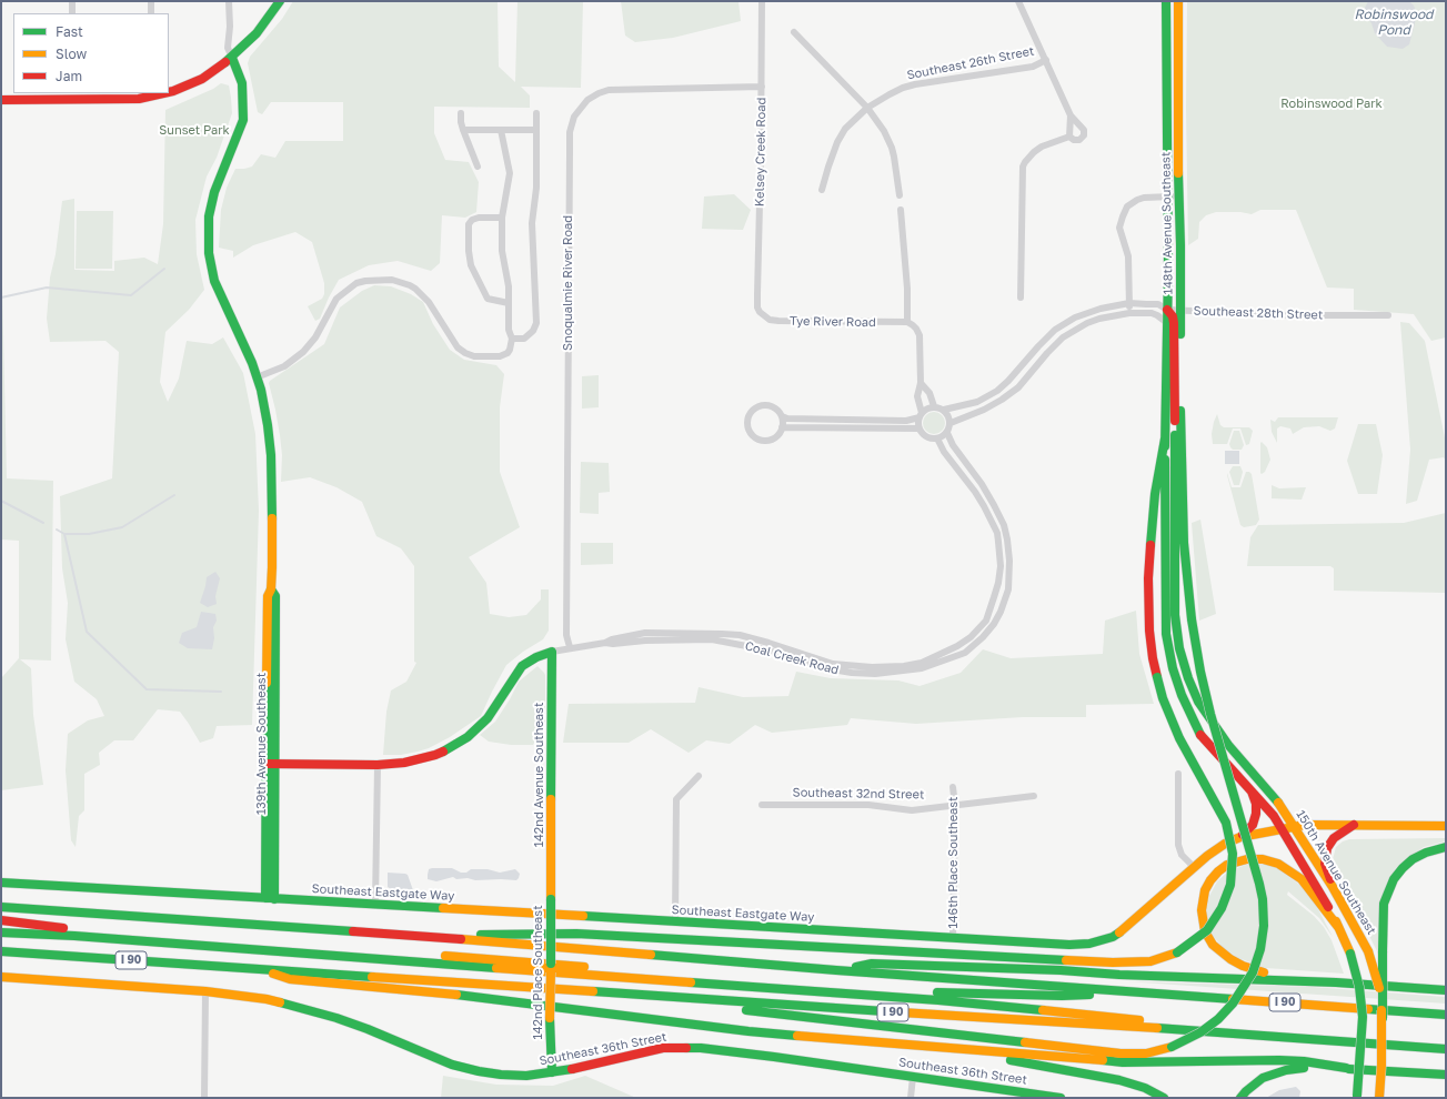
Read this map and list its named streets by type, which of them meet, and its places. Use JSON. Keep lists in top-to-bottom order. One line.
{"streets":{"main road":["148th Avenue Southeast","139th Avenue Southeast","142nd Avenue Southeast","150th Avenue Southeast","Southeast Eastgate Way","I 90","142nd Place Southeast","Southeast 36th Street"],"street":["Southeast 26th Street","Kelsey Creek Road","Snoqualmie River Road","Southeast 28th Street","Tye River Road","Coal Creek Road","Southeast 32nd Street","146th Place Southeast"]},"crossings":[["Kelsey Creek Road","Snoqualmie River Road"],["Kelsey Creek Road","Tye River Road"],["148th Avenue Southeast","Southeast 28th Street"],["148th Avenue Southeast","150th Avenue Southeast"],["Snoqualmie River Road","Coal Creek Road"],["Southeast 28th Street","Coal Creek Road"],["Coal Creek Road","142nd Avenue Southeast"],["139th Avenue Southeast","Southeast Eastgate Way"],["142nd Avenue Southeast","142nd Place Southeast"],["Southeast 32nd Street","146th Place Southeast"],["146th Place Southeast","Southeast Eastgate Way"],["150th Avenue Southeast","Southeast Eastgate Way"],["142nd Place Southeast","Southeast 36th Street"]],"water":["Robinswood Pond"],"parks":["Robinswood Park","Sunset Park"],"legend":["Fast","Slow","Jam"]}
